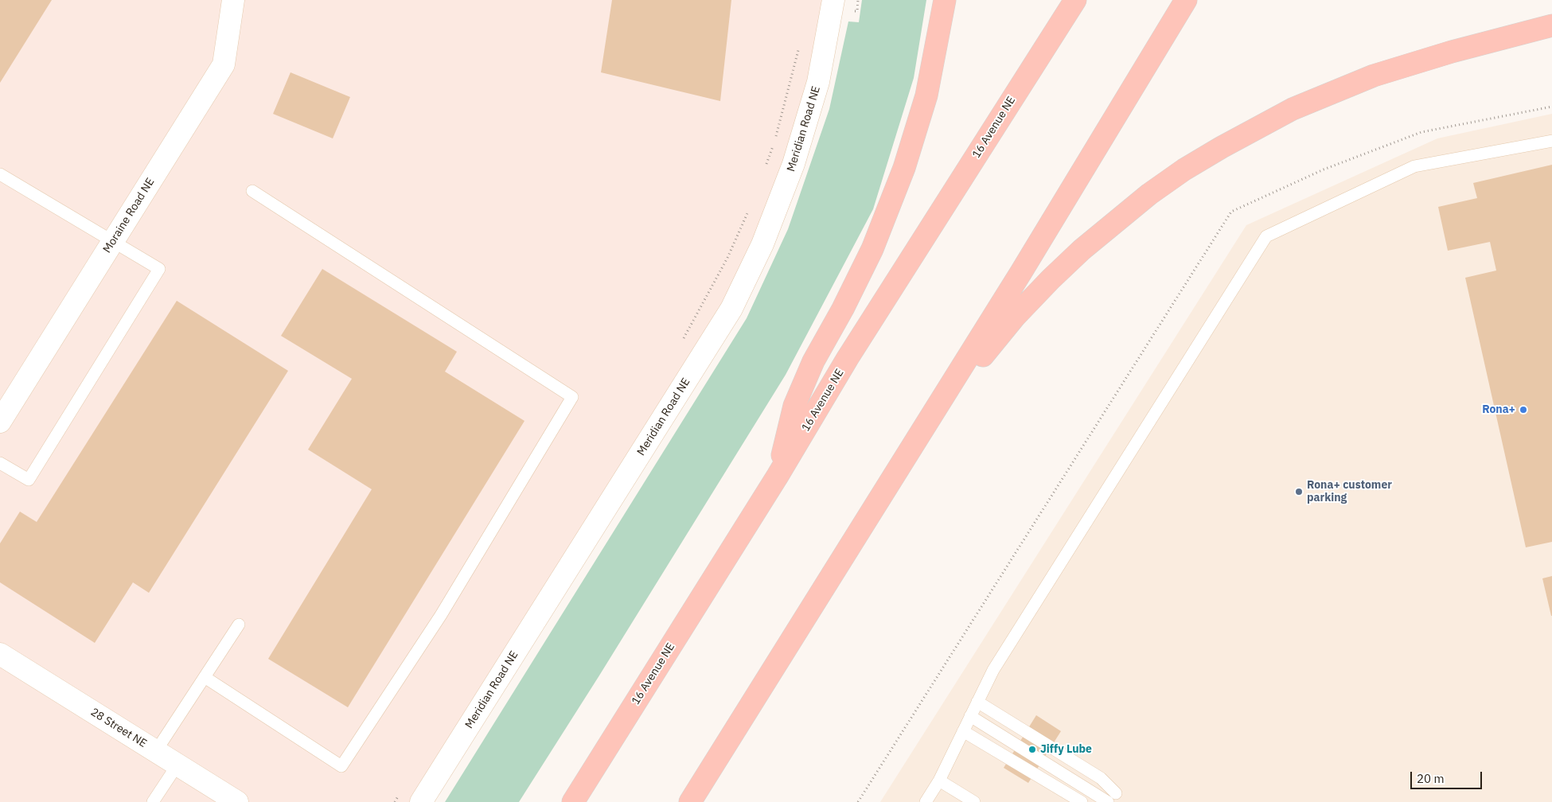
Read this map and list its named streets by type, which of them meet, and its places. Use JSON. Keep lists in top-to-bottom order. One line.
{"streets":{"highway":["16 Avenue NE"],"street":["Meridian Road NE","Moraine Road NE","28 Street NE"]},"places":["Rona+","Rona+ customer parking","Jiffy Lube"],"scale_bar":"20 m"}
